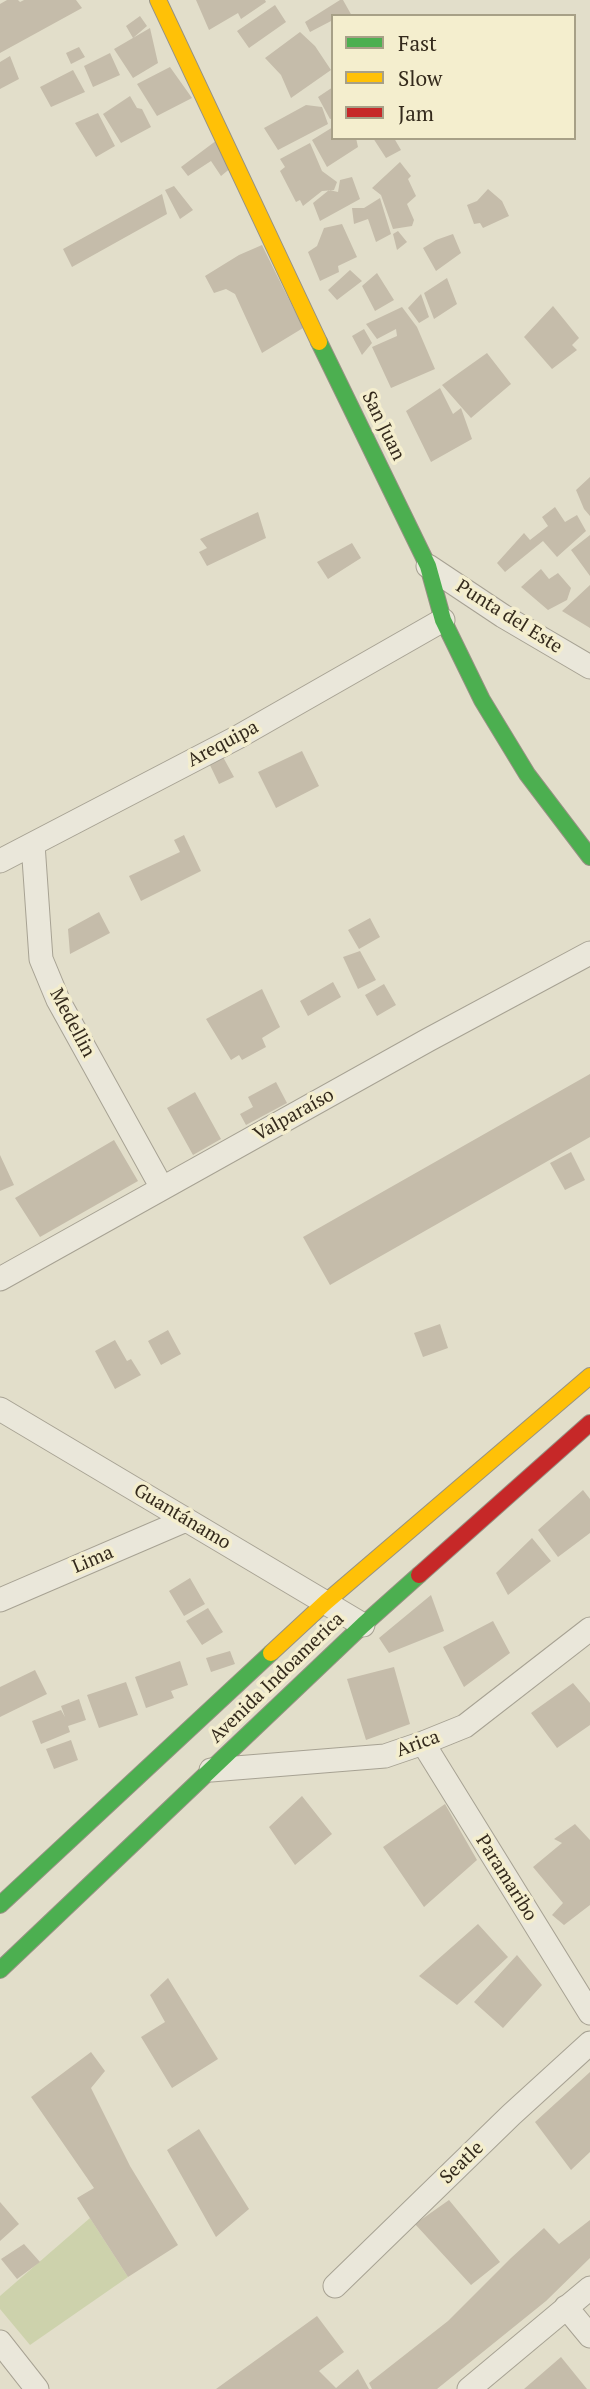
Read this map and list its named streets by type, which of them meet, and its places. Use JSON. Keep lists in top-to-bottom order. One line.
{"streets":{"main road":["San Juan","Avenida Indoamerica"],"street":["Punta del Este","Arequipa","Medellin","Valparaíso","Guantánamo","Lima","Arica","Paramaribo","Seatle"]},"crossings":[["San Juan","Punta del Este"],["San Juan","Arequipa"],["Arequipa","Medellin"],["Medellin","Valparaíso"],["Guantánamo","Lima"],["Guantánamo","Avenida Indoamerica"],["Avenida Indoamerica","Arica"],["Arica","Paramaribo"]],"legend":["Fast","Slow","Jam"]}
